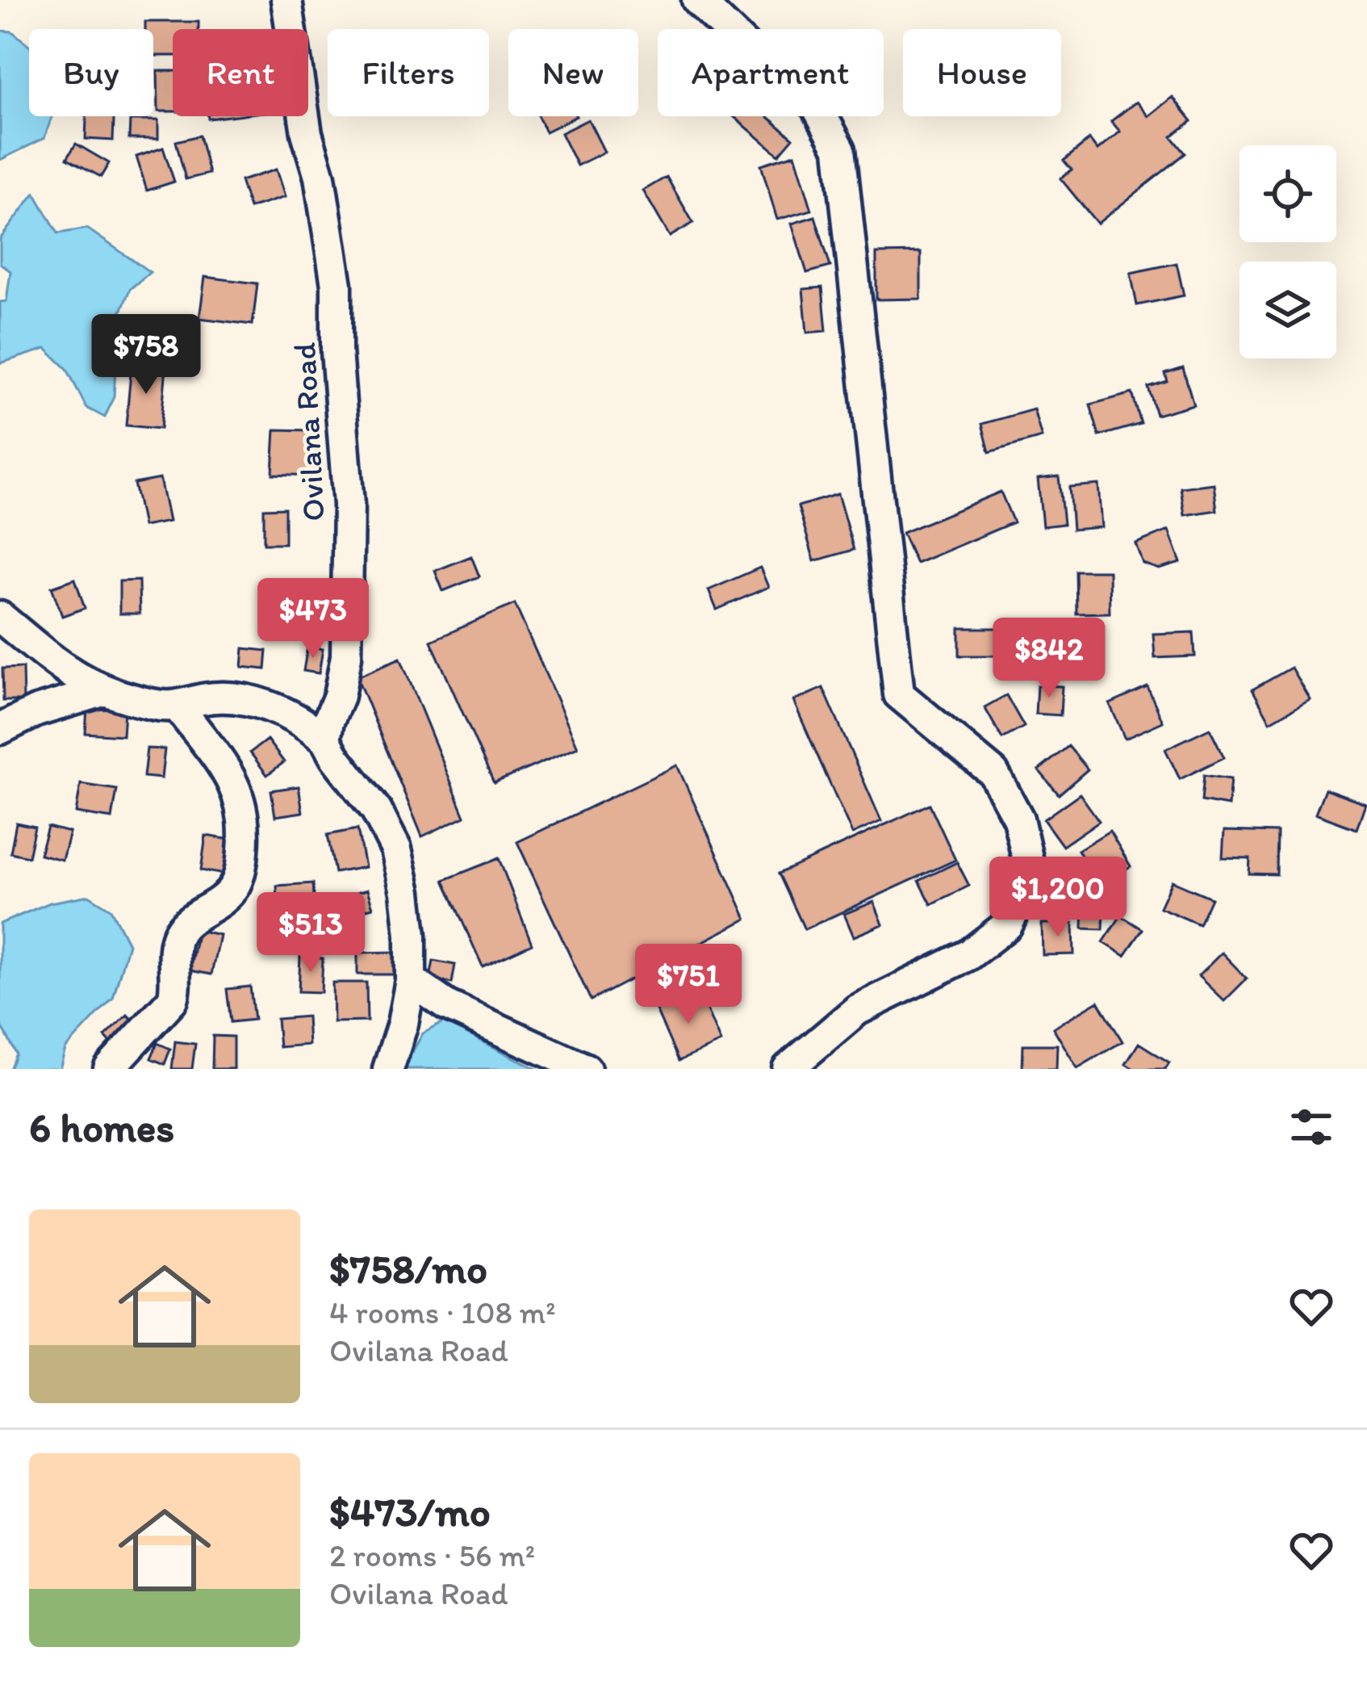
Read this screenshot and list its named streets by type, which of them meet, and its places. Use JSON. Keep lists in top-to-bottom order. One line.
{"streets":{"street":["Ovilana Road"]},"page":{"chip":["Buy","Rent","Filters","New","Apartment","House"],"price":["$758","$473","$842","$1,200","$513","$751"],"heading":"6 homes","list":[{"name":"$758/mo","note":"4 rooms · 108 m² · Ovilana Road"},{"name":"$473/mo","note":"2 rooms · 56 m² · Ovilana Road"}]}}
